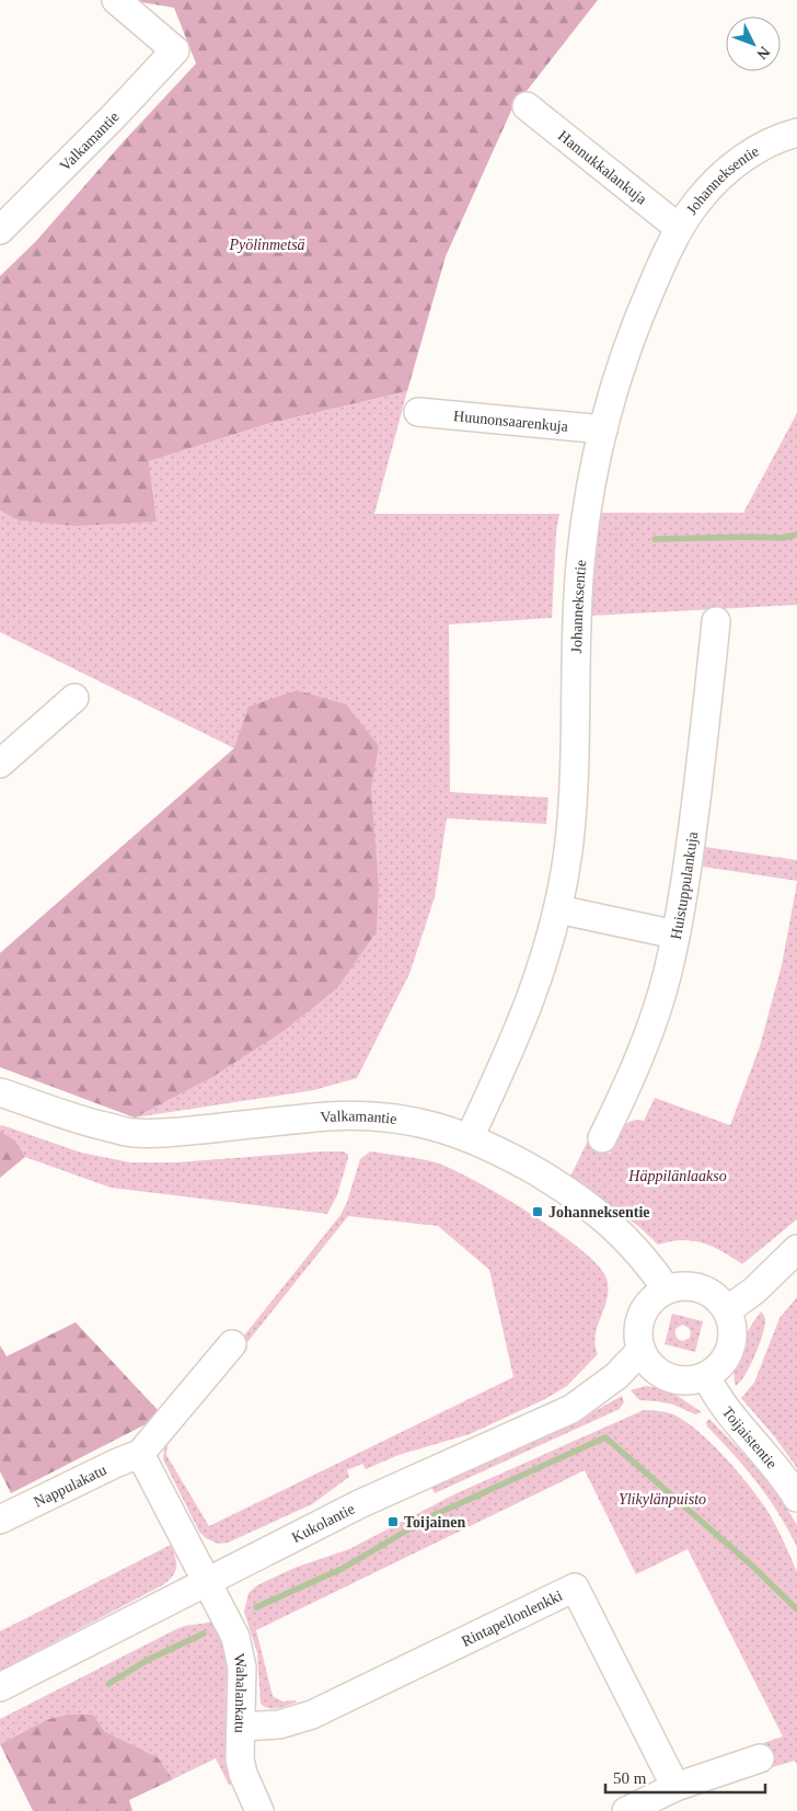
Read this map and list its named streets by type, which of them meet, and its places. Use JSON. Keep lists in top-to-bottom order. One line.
{"streets":{"street":["Valkamantie","Hannukkalankuja","Johanneksentie","Huunonsaarenkuja","Huistuppulankuja","Toijaistentie","Nappulakatu","Kukolantie","Rintapellonlenkki","Wahalankatu"]},"crossings":[["Valkamantie","Johanneksentie"],["Valkamantie","Toijaistentie"],["Valkamantie","Kukolantie"],["Hannukkalankuja","Johanneksentie"],["Johanneksentie","Huunonsaarenkuja"],["Toijaistentie","Kukolantie"],["Kukolantie","Wahalankatu"],["Rintapellonlenkki","Wahalankatu"]],"parks":["Pyölinmetsä","Häppilänlaakso","Ylikylänpuisto"],"places":{"transit":["Johanneksentie","Toijainen"]},"scale_bar":"50 m","north":"bottom right"}
